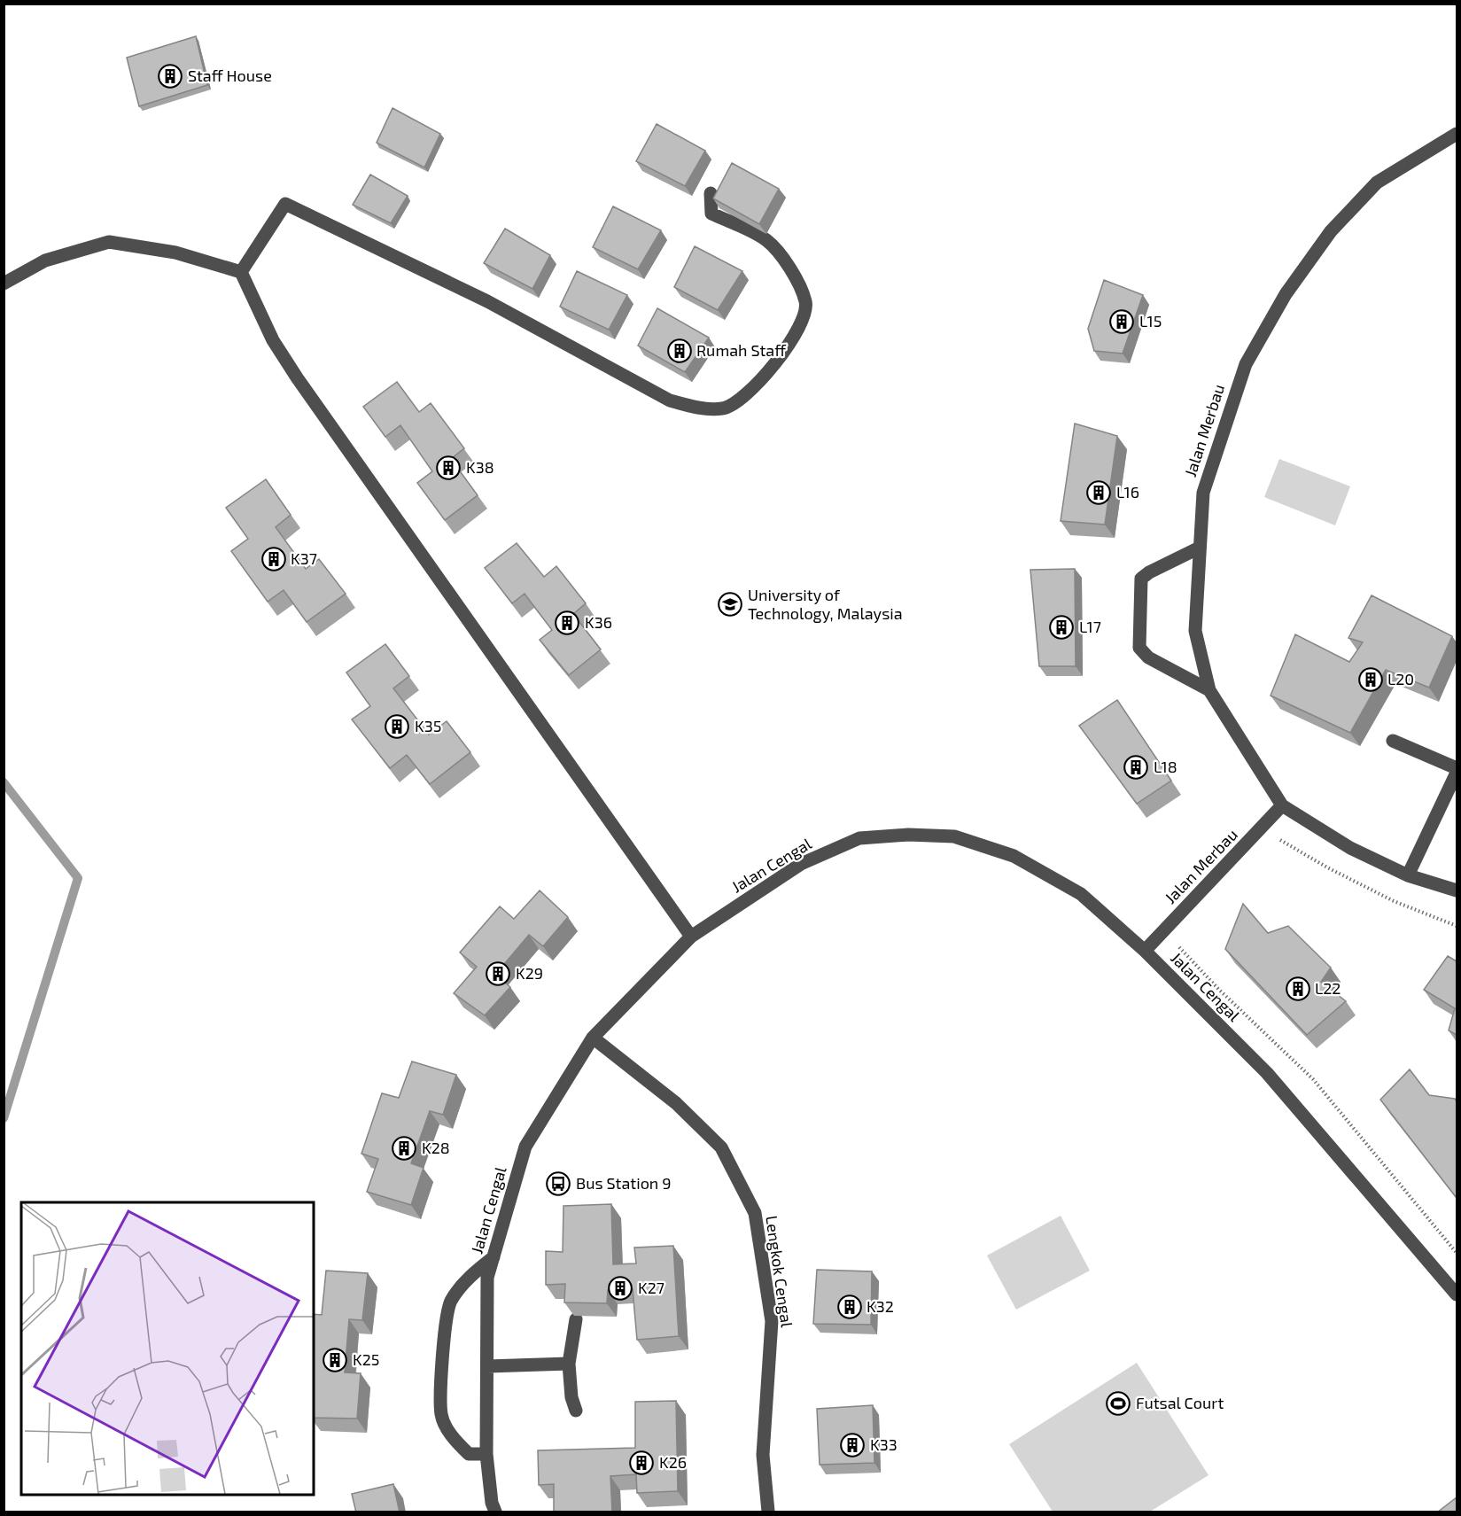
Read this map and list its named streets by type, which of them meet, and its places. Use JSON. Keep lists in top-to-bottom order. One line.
{"streets":{"street":["Jalan Merbau","Jalan Cengal","Lengkok Cengal"]},"crossings":[["Jalan Merbau","Jalan Cengal"],["Jalan Cengal","Lengkok Cengal"]],"places":{"building":["Staff House","L15","Rumah Staff","K38","L16","K37","K36","L17","L20","K35","L18","K29","L22","K28","K27","K32","K25","K33","K26"],"school or university":["University of Technology, Malaysia"],"bus stop":["Bus Station 9"],"sports":["Futsal Court"]}}
